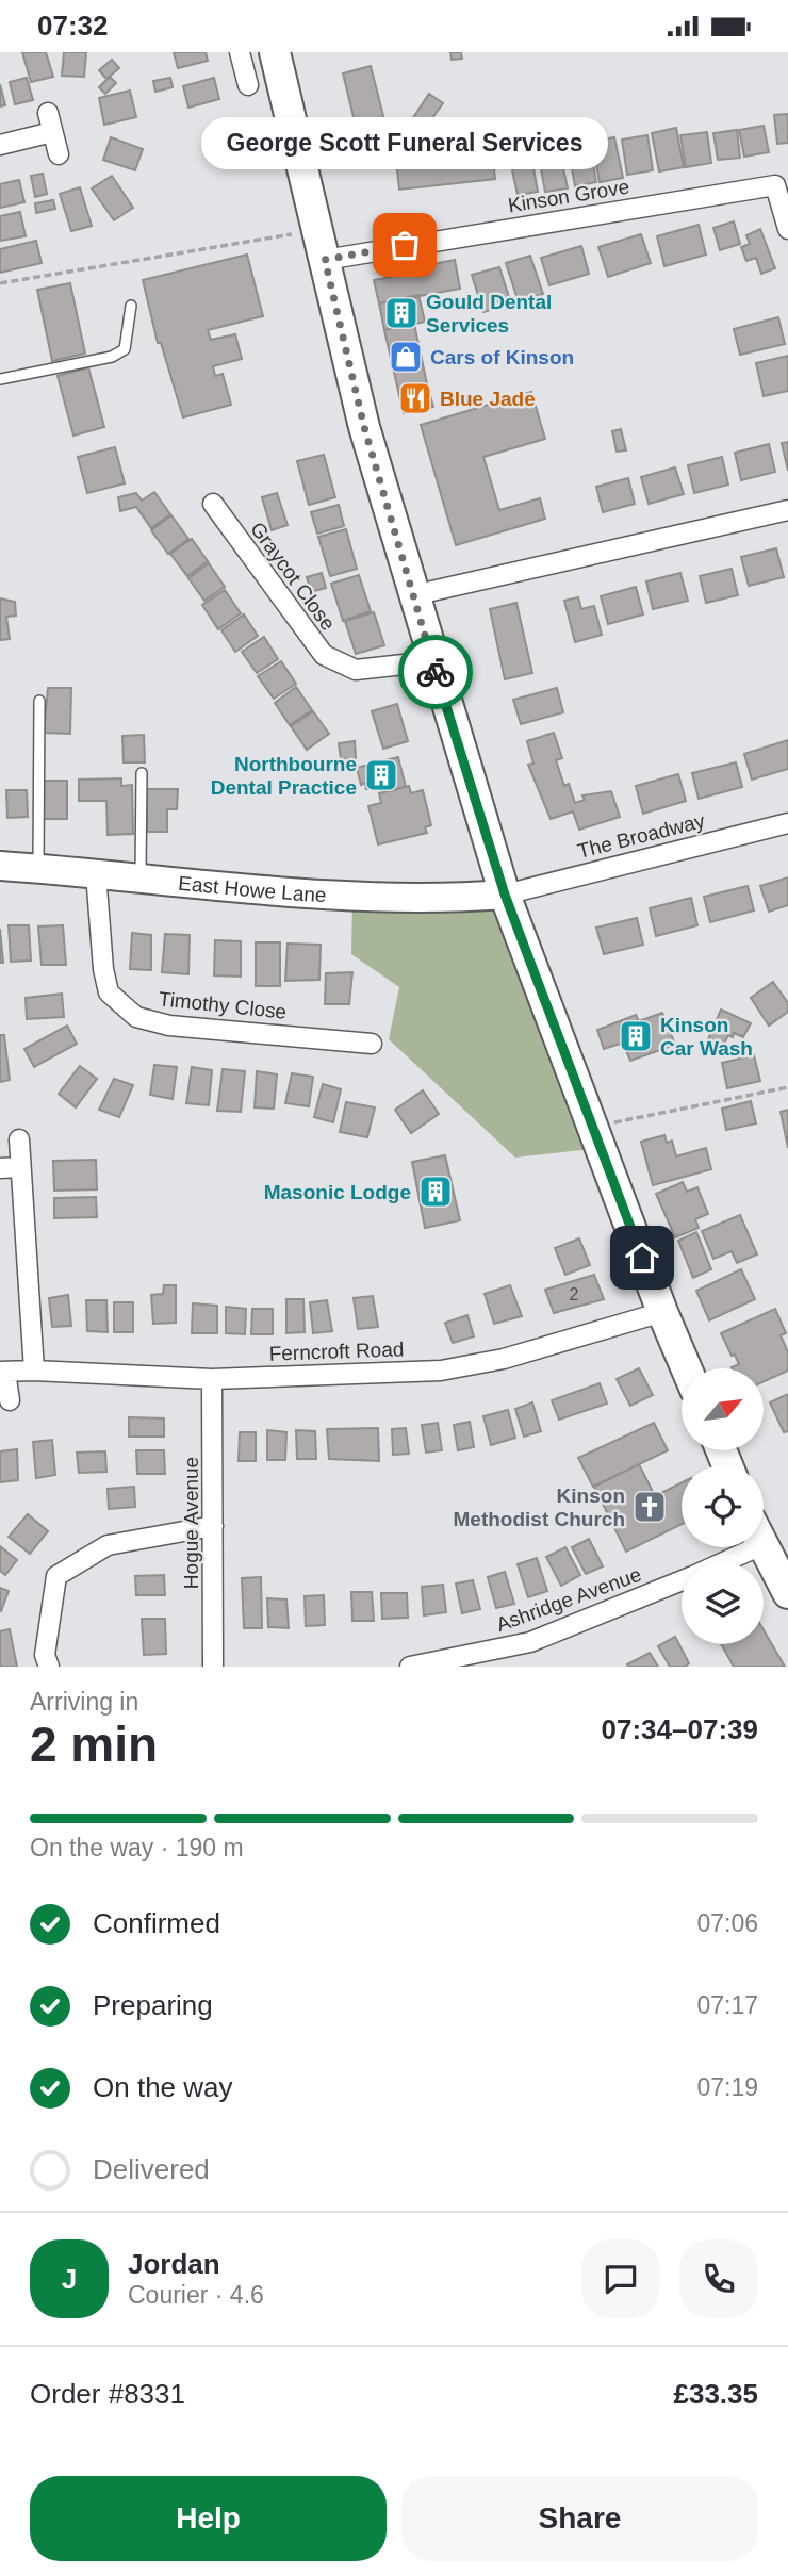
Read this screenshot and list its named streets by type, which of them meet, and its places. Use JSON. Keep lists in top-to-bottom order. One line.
{"streets":{"street":["Kinson Grove","Graycot Close","The Broadway","East Howe Lane","Timothy Close","Ferncroft Road","Hogue Avenue","Ashridge Avenue"]},"crossings":[["The Broadway","East Howe Lane"],["East Howe Lane","Timothy Close"],["Ferncroft Road","Hogue Avenue"]],"places":{"other":["George Scott Funeral Services"],"building":["Gould Dental Services","Northbourne Dental Practice","Kinson Car Wash","Masonic Lodge"],"shop":["Cars of Kinson"],"restaurant":["Blue Jade"],"church":["Kinson Methodist Church"]},"house_numbers":["2"],"north":"top right","page":{"status":"07:32","bubble":"George Scott Funeral Services","heading":["2 min","Arriving in","07:34–07:39"],"panel":["Jordan","Courier · 4.6","Order #8331","£33.35"],"bar":"On the way · 190 m","list":[["Confirmed","07:06"],["Preparing","07:17"],["On the way","07:19"],"Delivered"],"round":"J","buttons":["Help","Share"]}}
